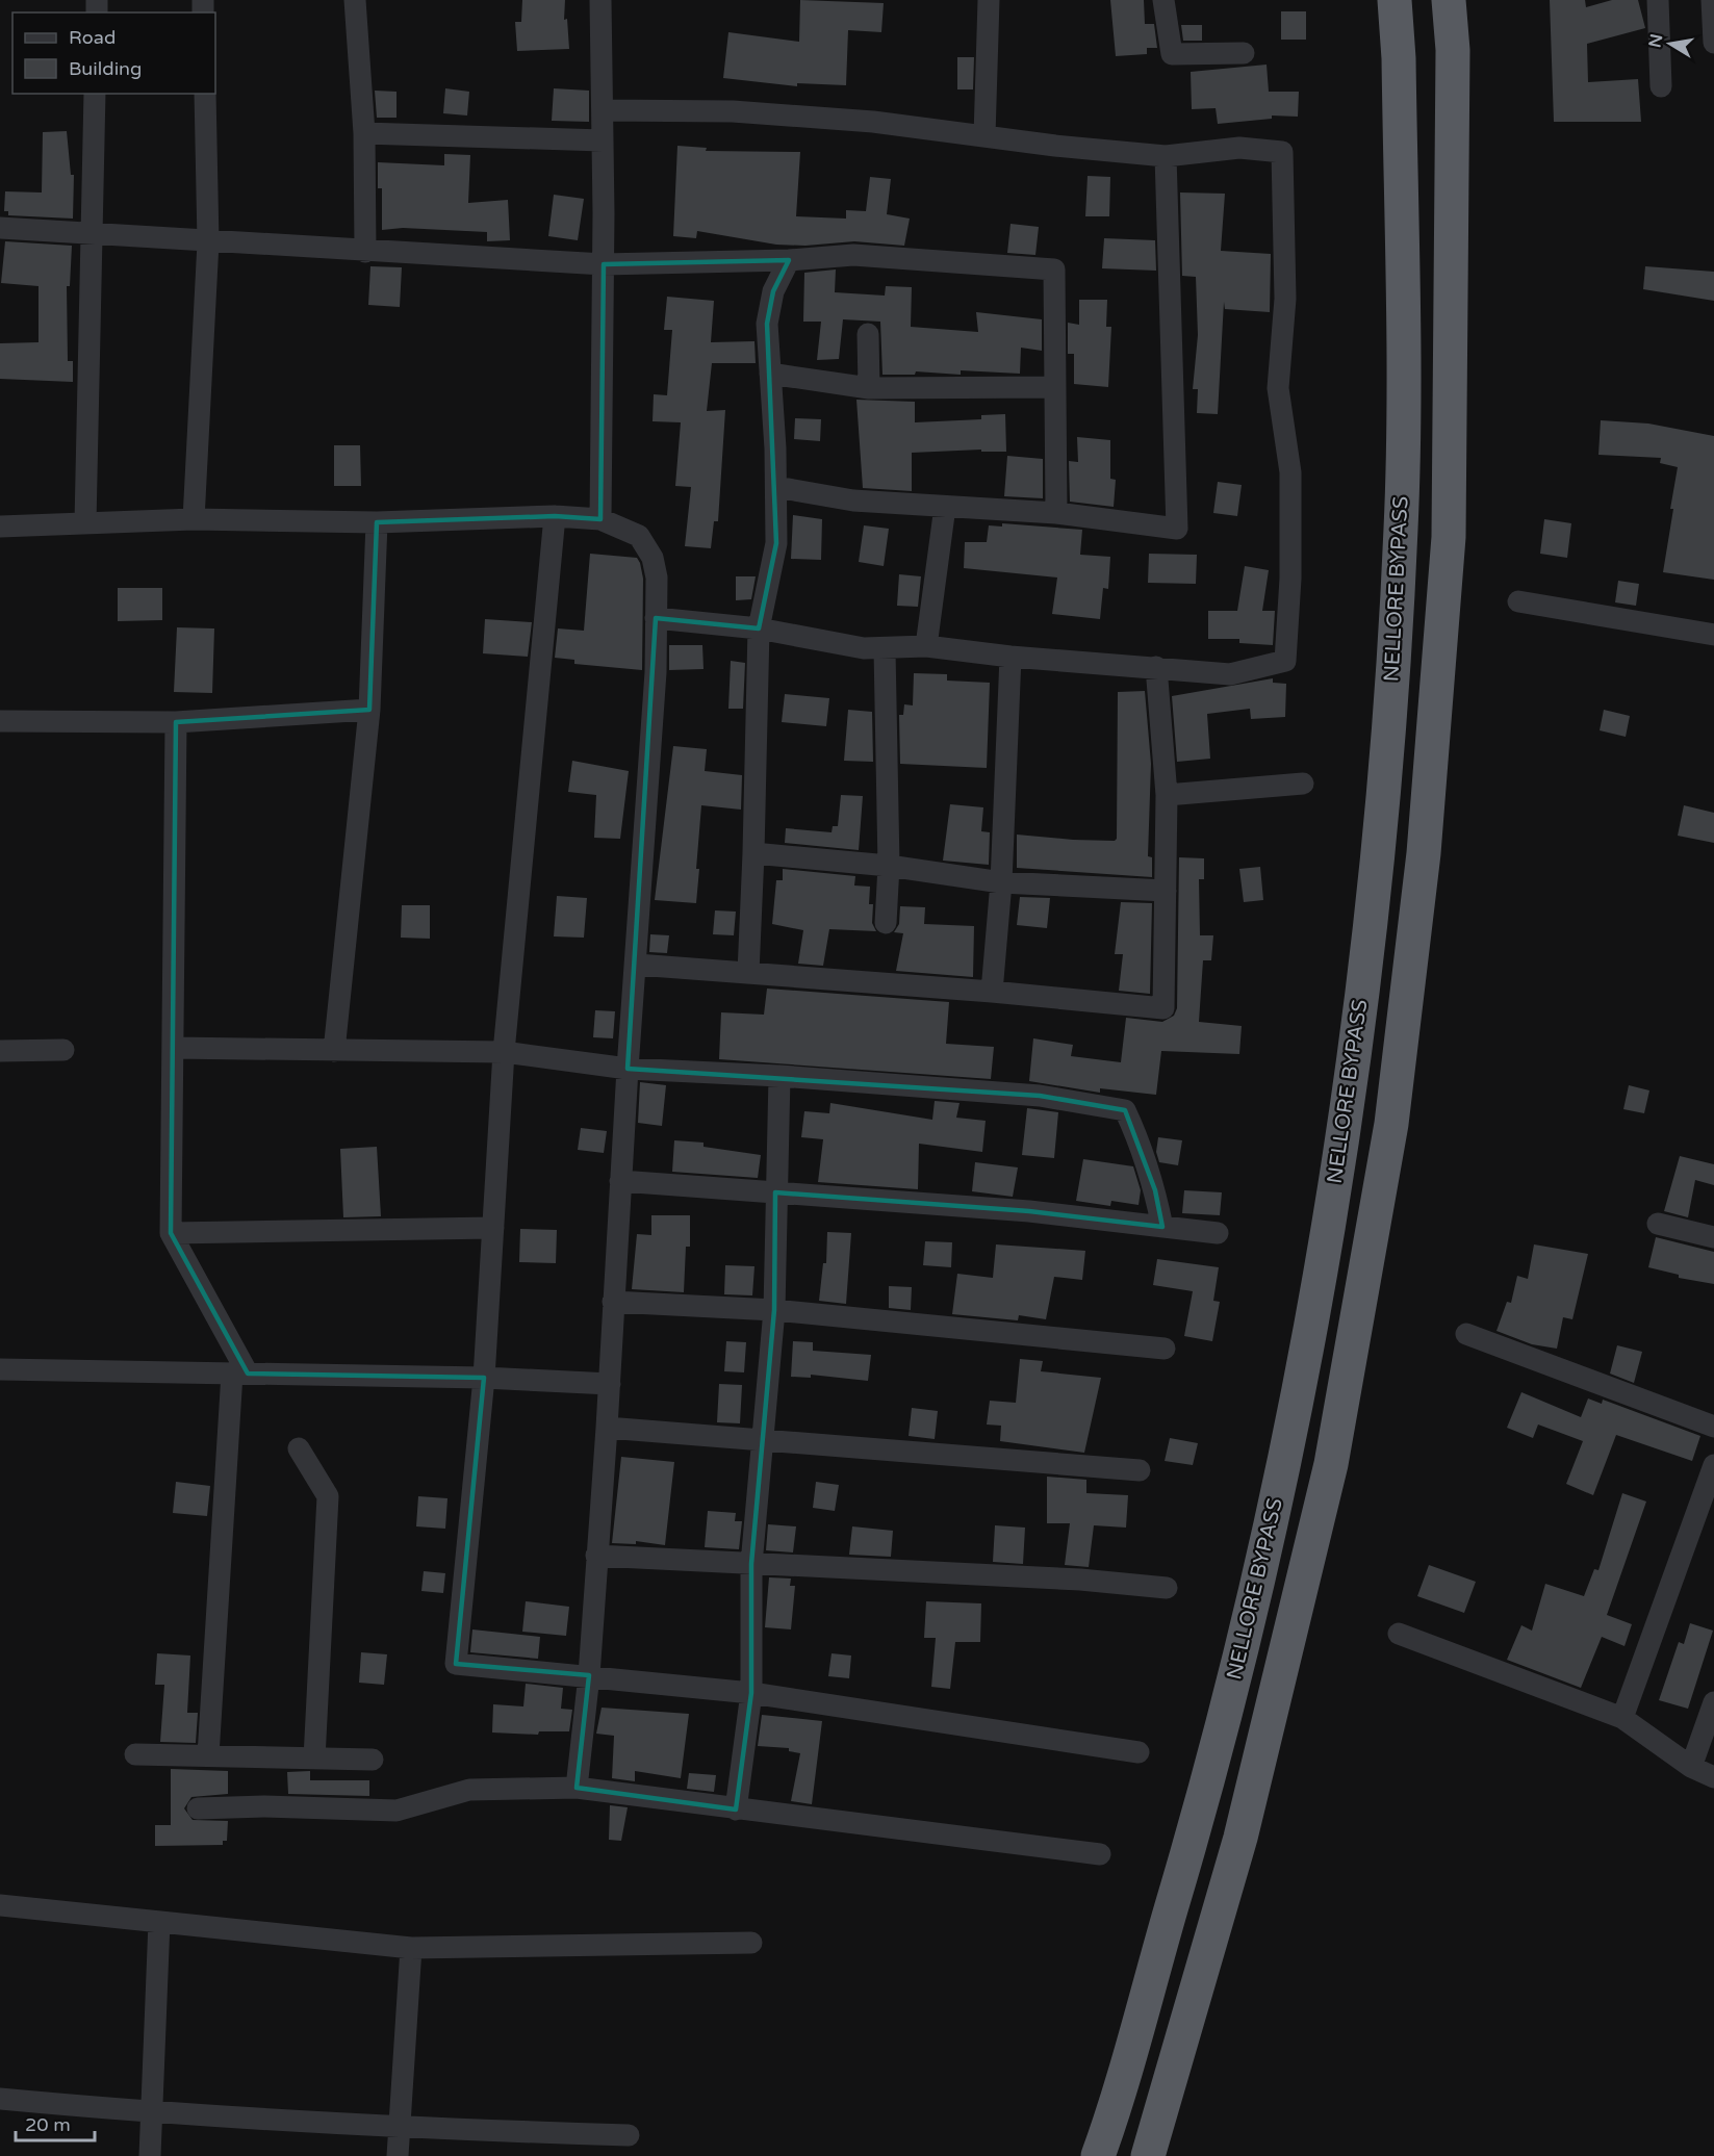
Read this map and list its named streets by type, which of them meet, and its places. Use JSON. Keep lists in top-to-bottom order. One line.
{"streets":{"highway":["NELLORE BYPASS"]},"legend":["Road","Building"],"scale_bar":"20 m","north":"left"}
